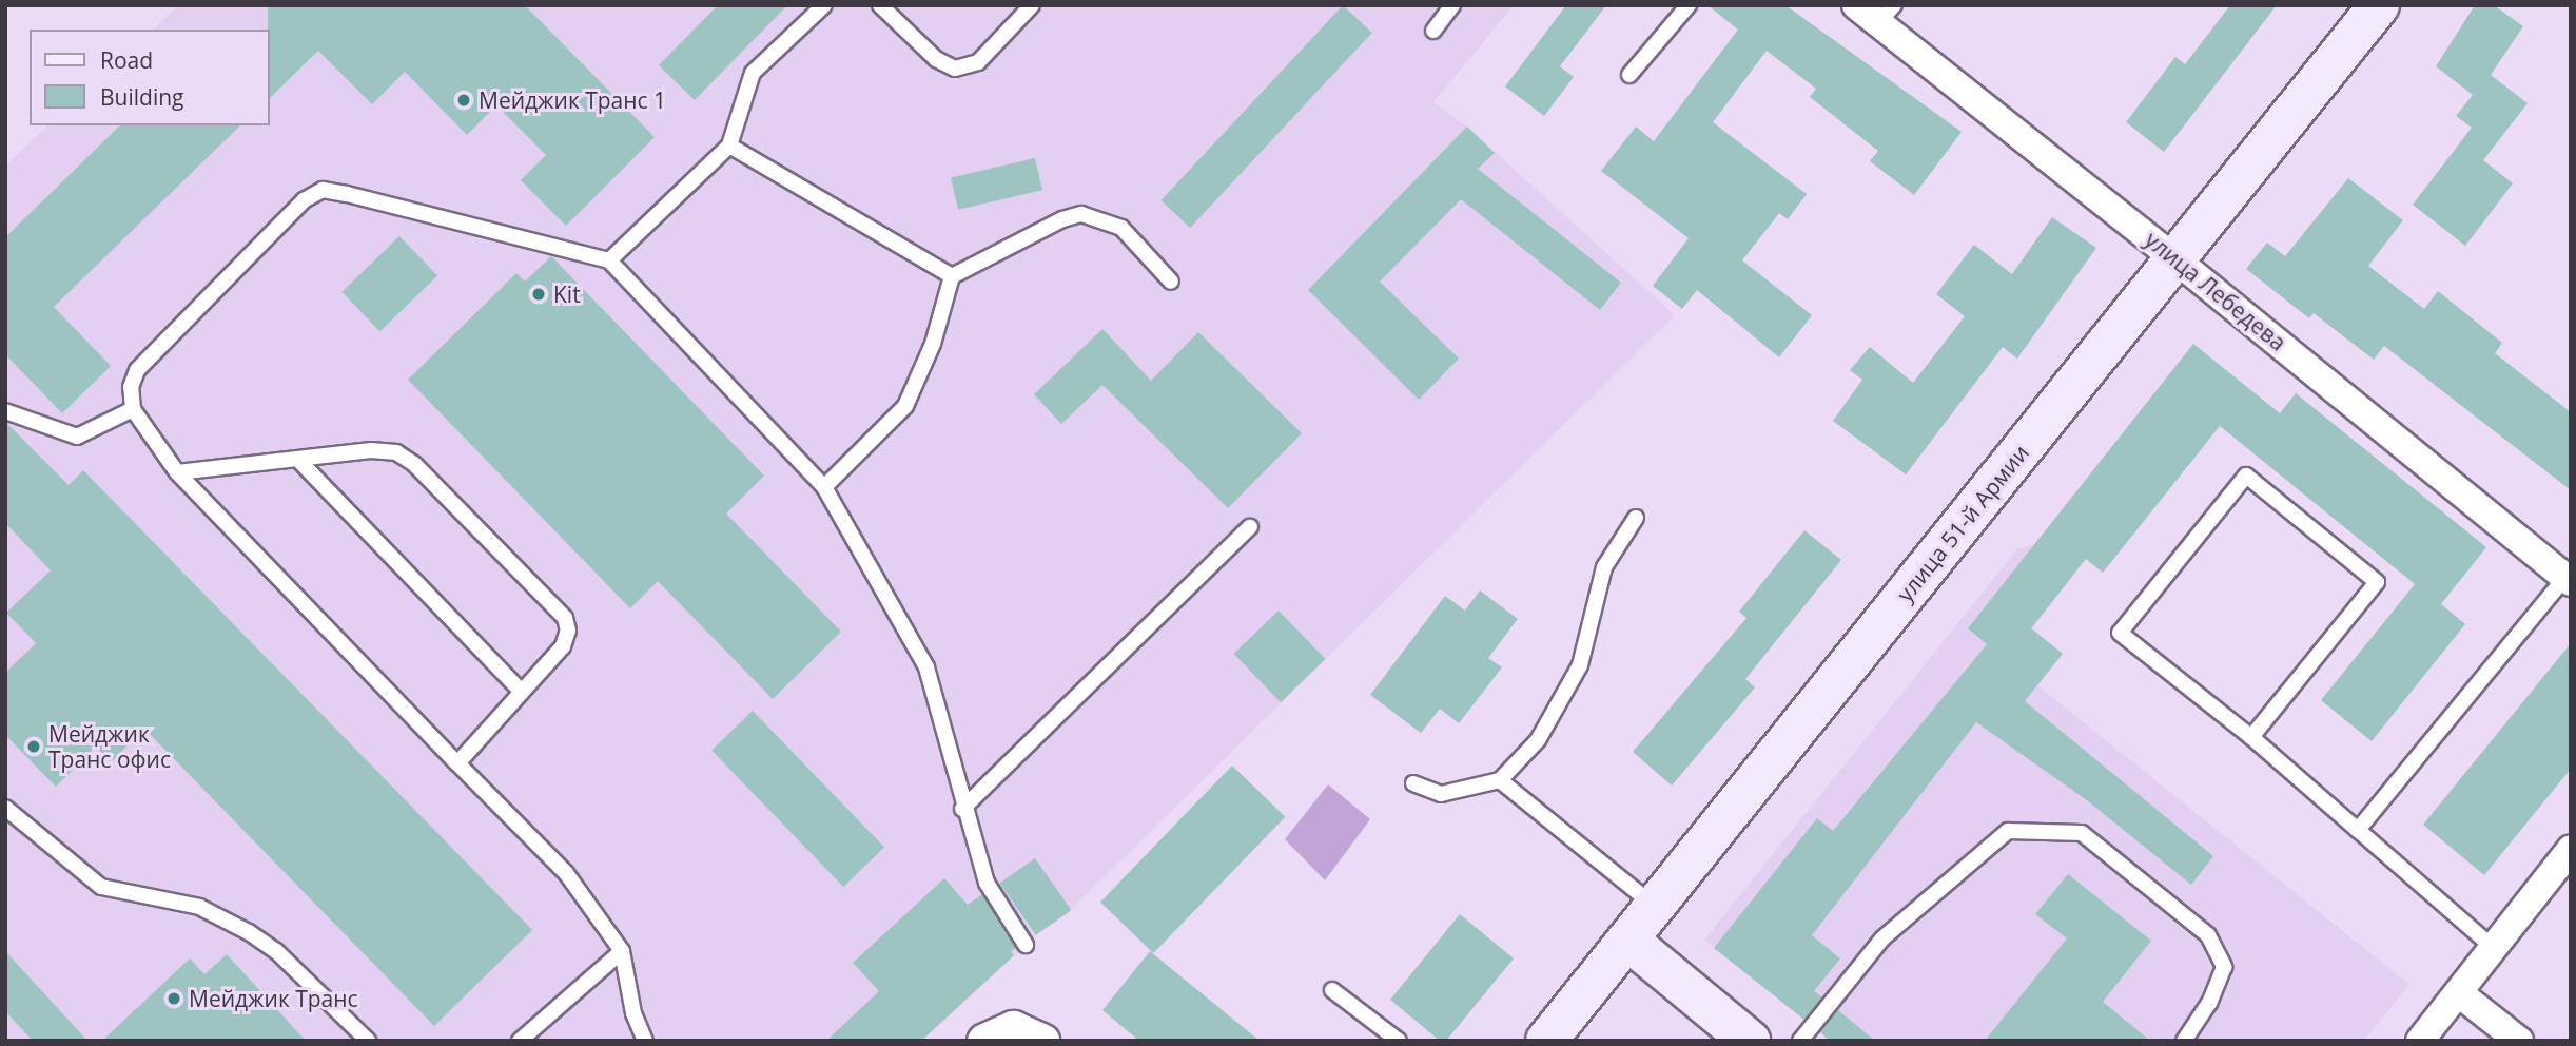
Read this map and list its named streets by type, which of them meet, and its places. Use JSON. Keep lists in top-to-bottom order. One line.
{"streets":{"main road":["улица 51-й Армии"],"street":["улица Лебедева"]},"crossings":[["улица Лебедева","улица 51-й Армии"]],"places":["Мейджик Транс 1","Kit","Мейджик Транс офис","Мейджик Транс"],"legend":["Road","Building"]}
